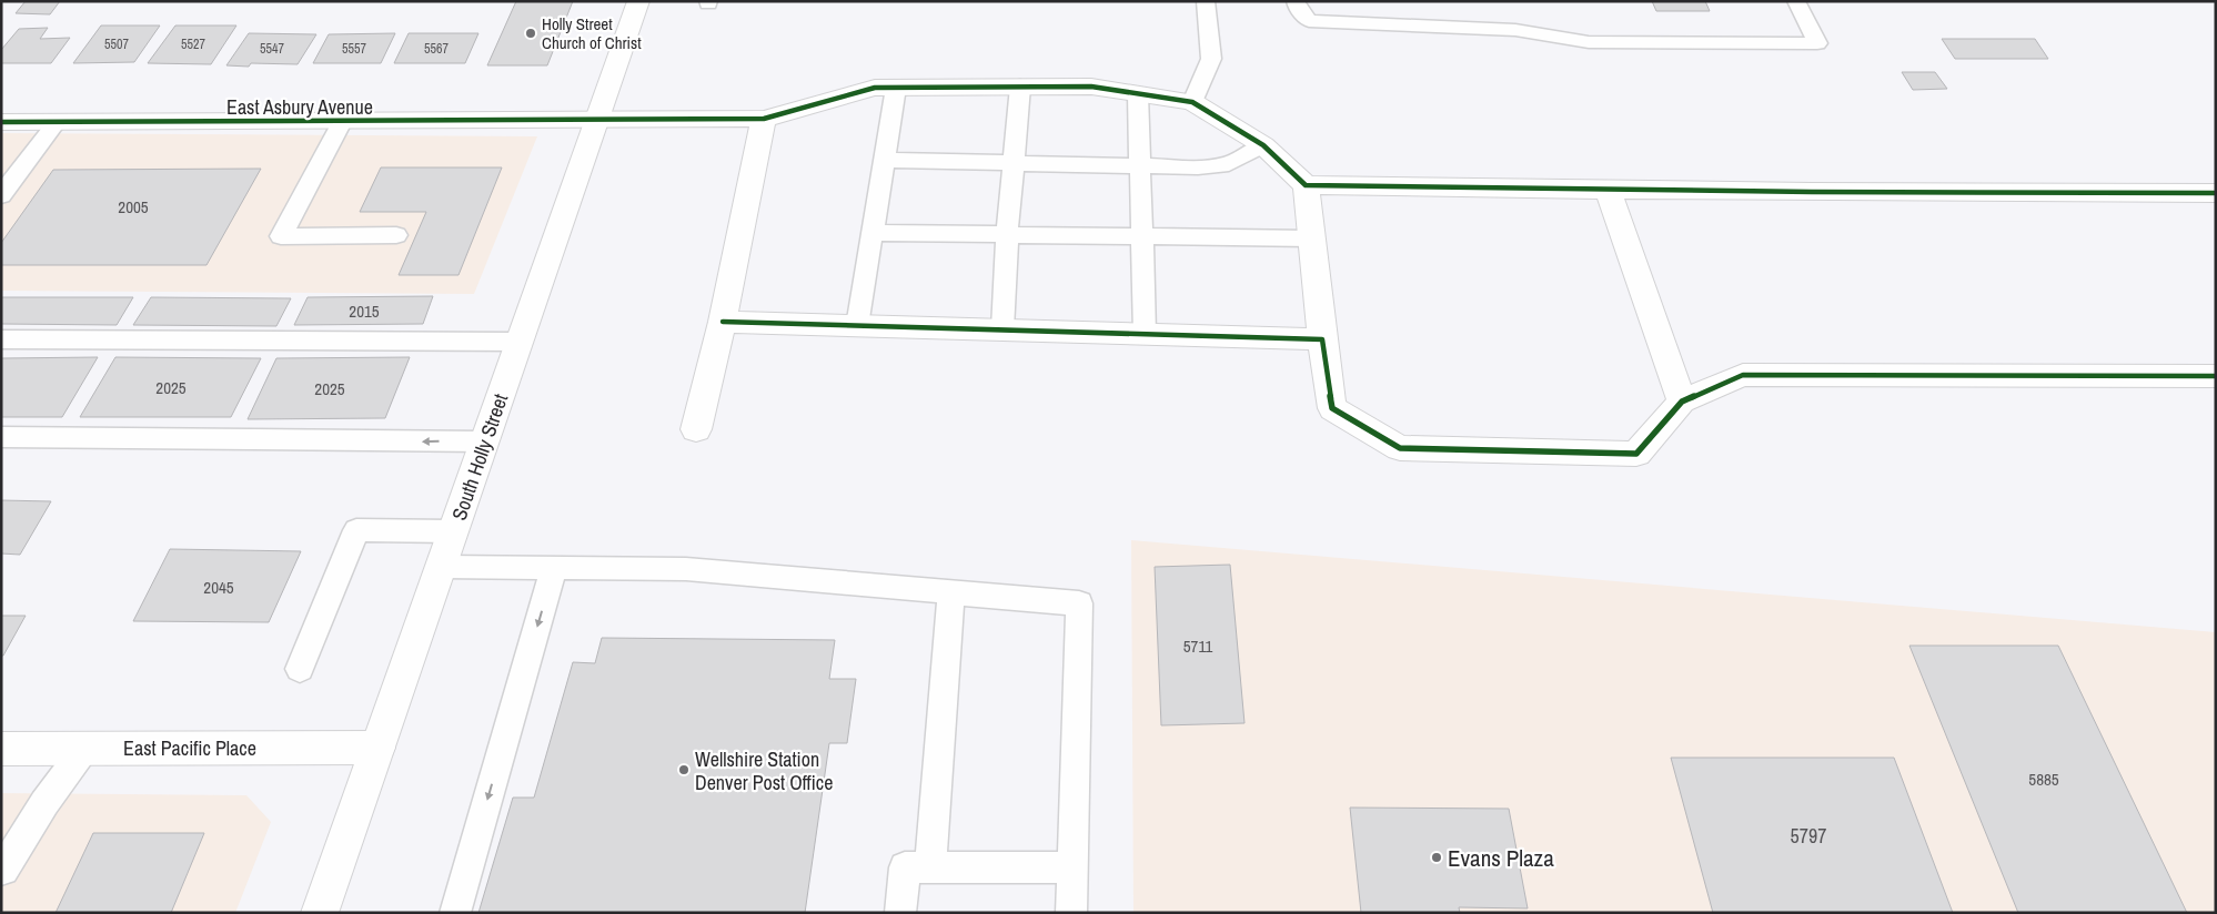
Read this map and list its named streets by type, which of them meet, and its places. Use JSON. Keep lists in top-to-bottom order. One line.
{"streets":{"street":["East Asbury Avenue","South Holly Street","East Pacific Place"]},"crossings":[["East Asbury Avenue","South Holly Street"],["South Holly Street","East Pacific Place"]],"places":["Holly Street Church of Christ","Wellshire Station Denver Post Office","Evans Plaza"],"house_numbers":["5507","5527","5547","5557","5567","2005","2015","2025","2025","2045","5711","5885","5797"]}
